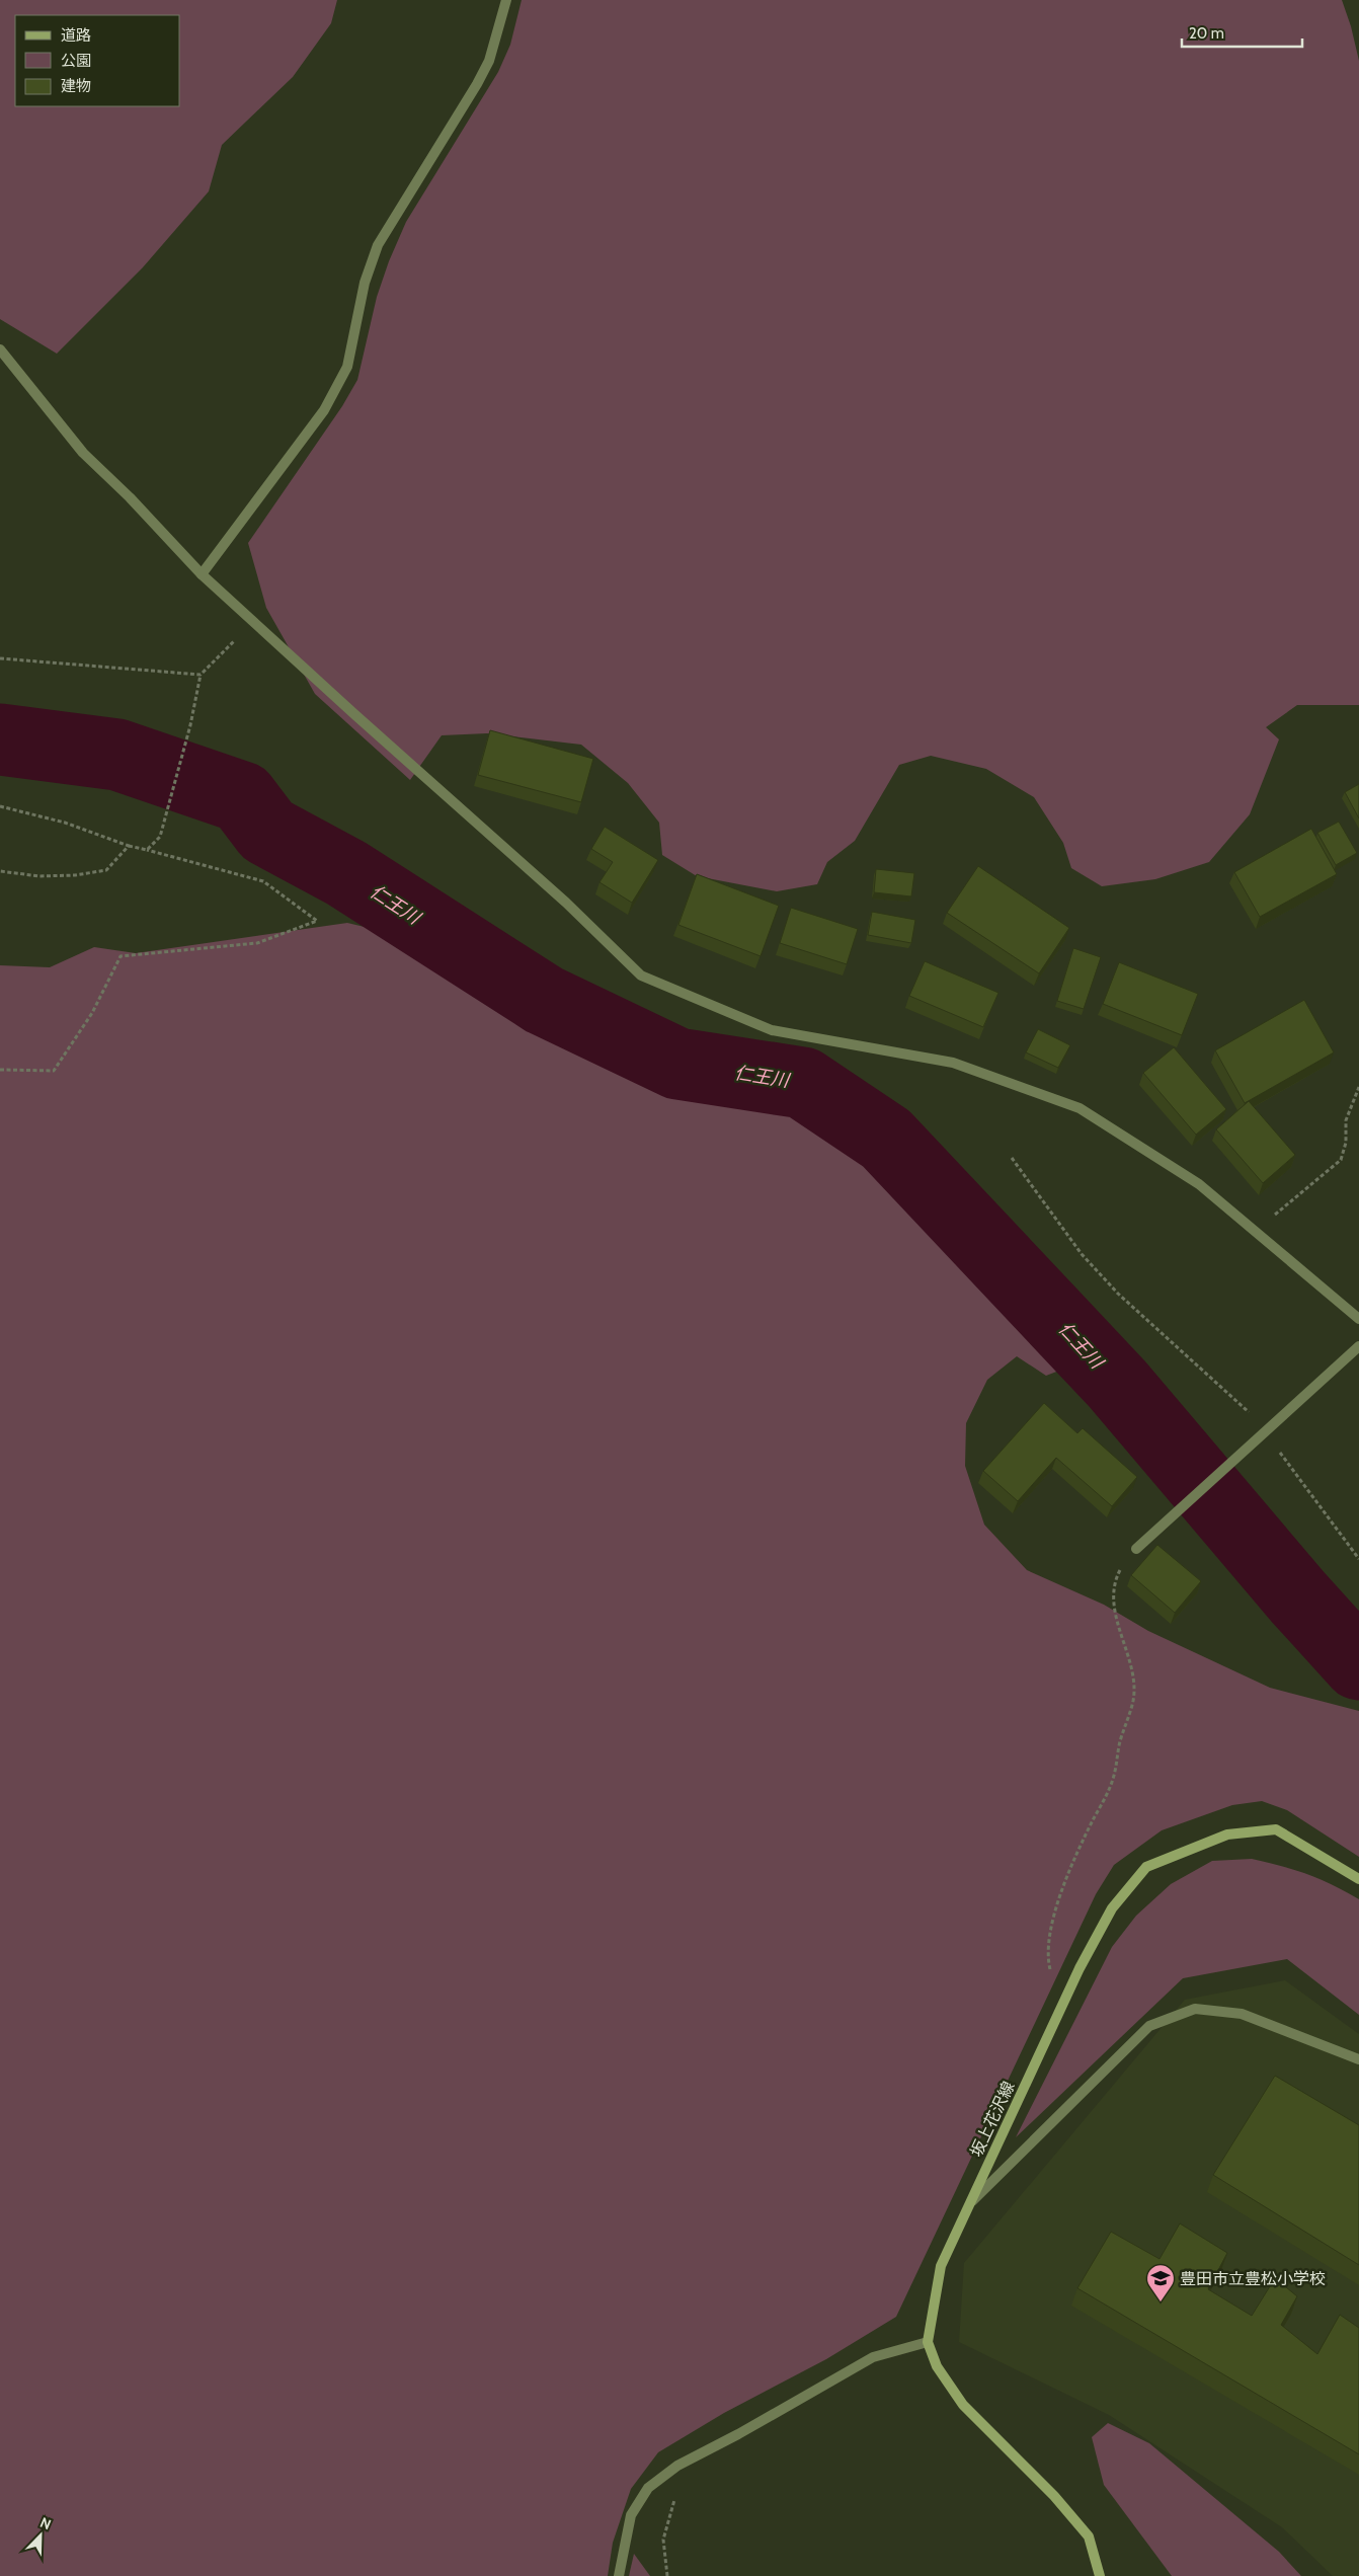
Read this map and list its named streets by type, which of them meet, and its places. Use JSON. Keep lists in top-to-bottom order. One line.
{"streets":{"main road":["坂上花沢線"]},"water":["仁王川"],"places":{"school or university":["豊田市立豊松小学校"]},"legend":["道路","公園","建物"],"scale_bar":"20 m","north":"top right"}
